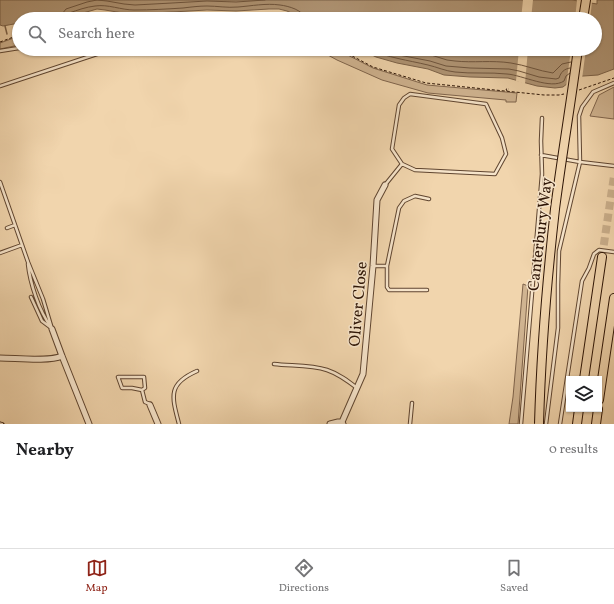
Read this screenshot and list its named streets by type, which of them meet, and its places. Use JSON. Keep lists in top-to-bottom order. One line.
{"streets":{"highway":["Canterbury Way"],"street":["Oliver Close"]},"page":{"search":"Search here","heading":["Nearby","0 results"],"nav":["Map","Directions","Saved"]}}
